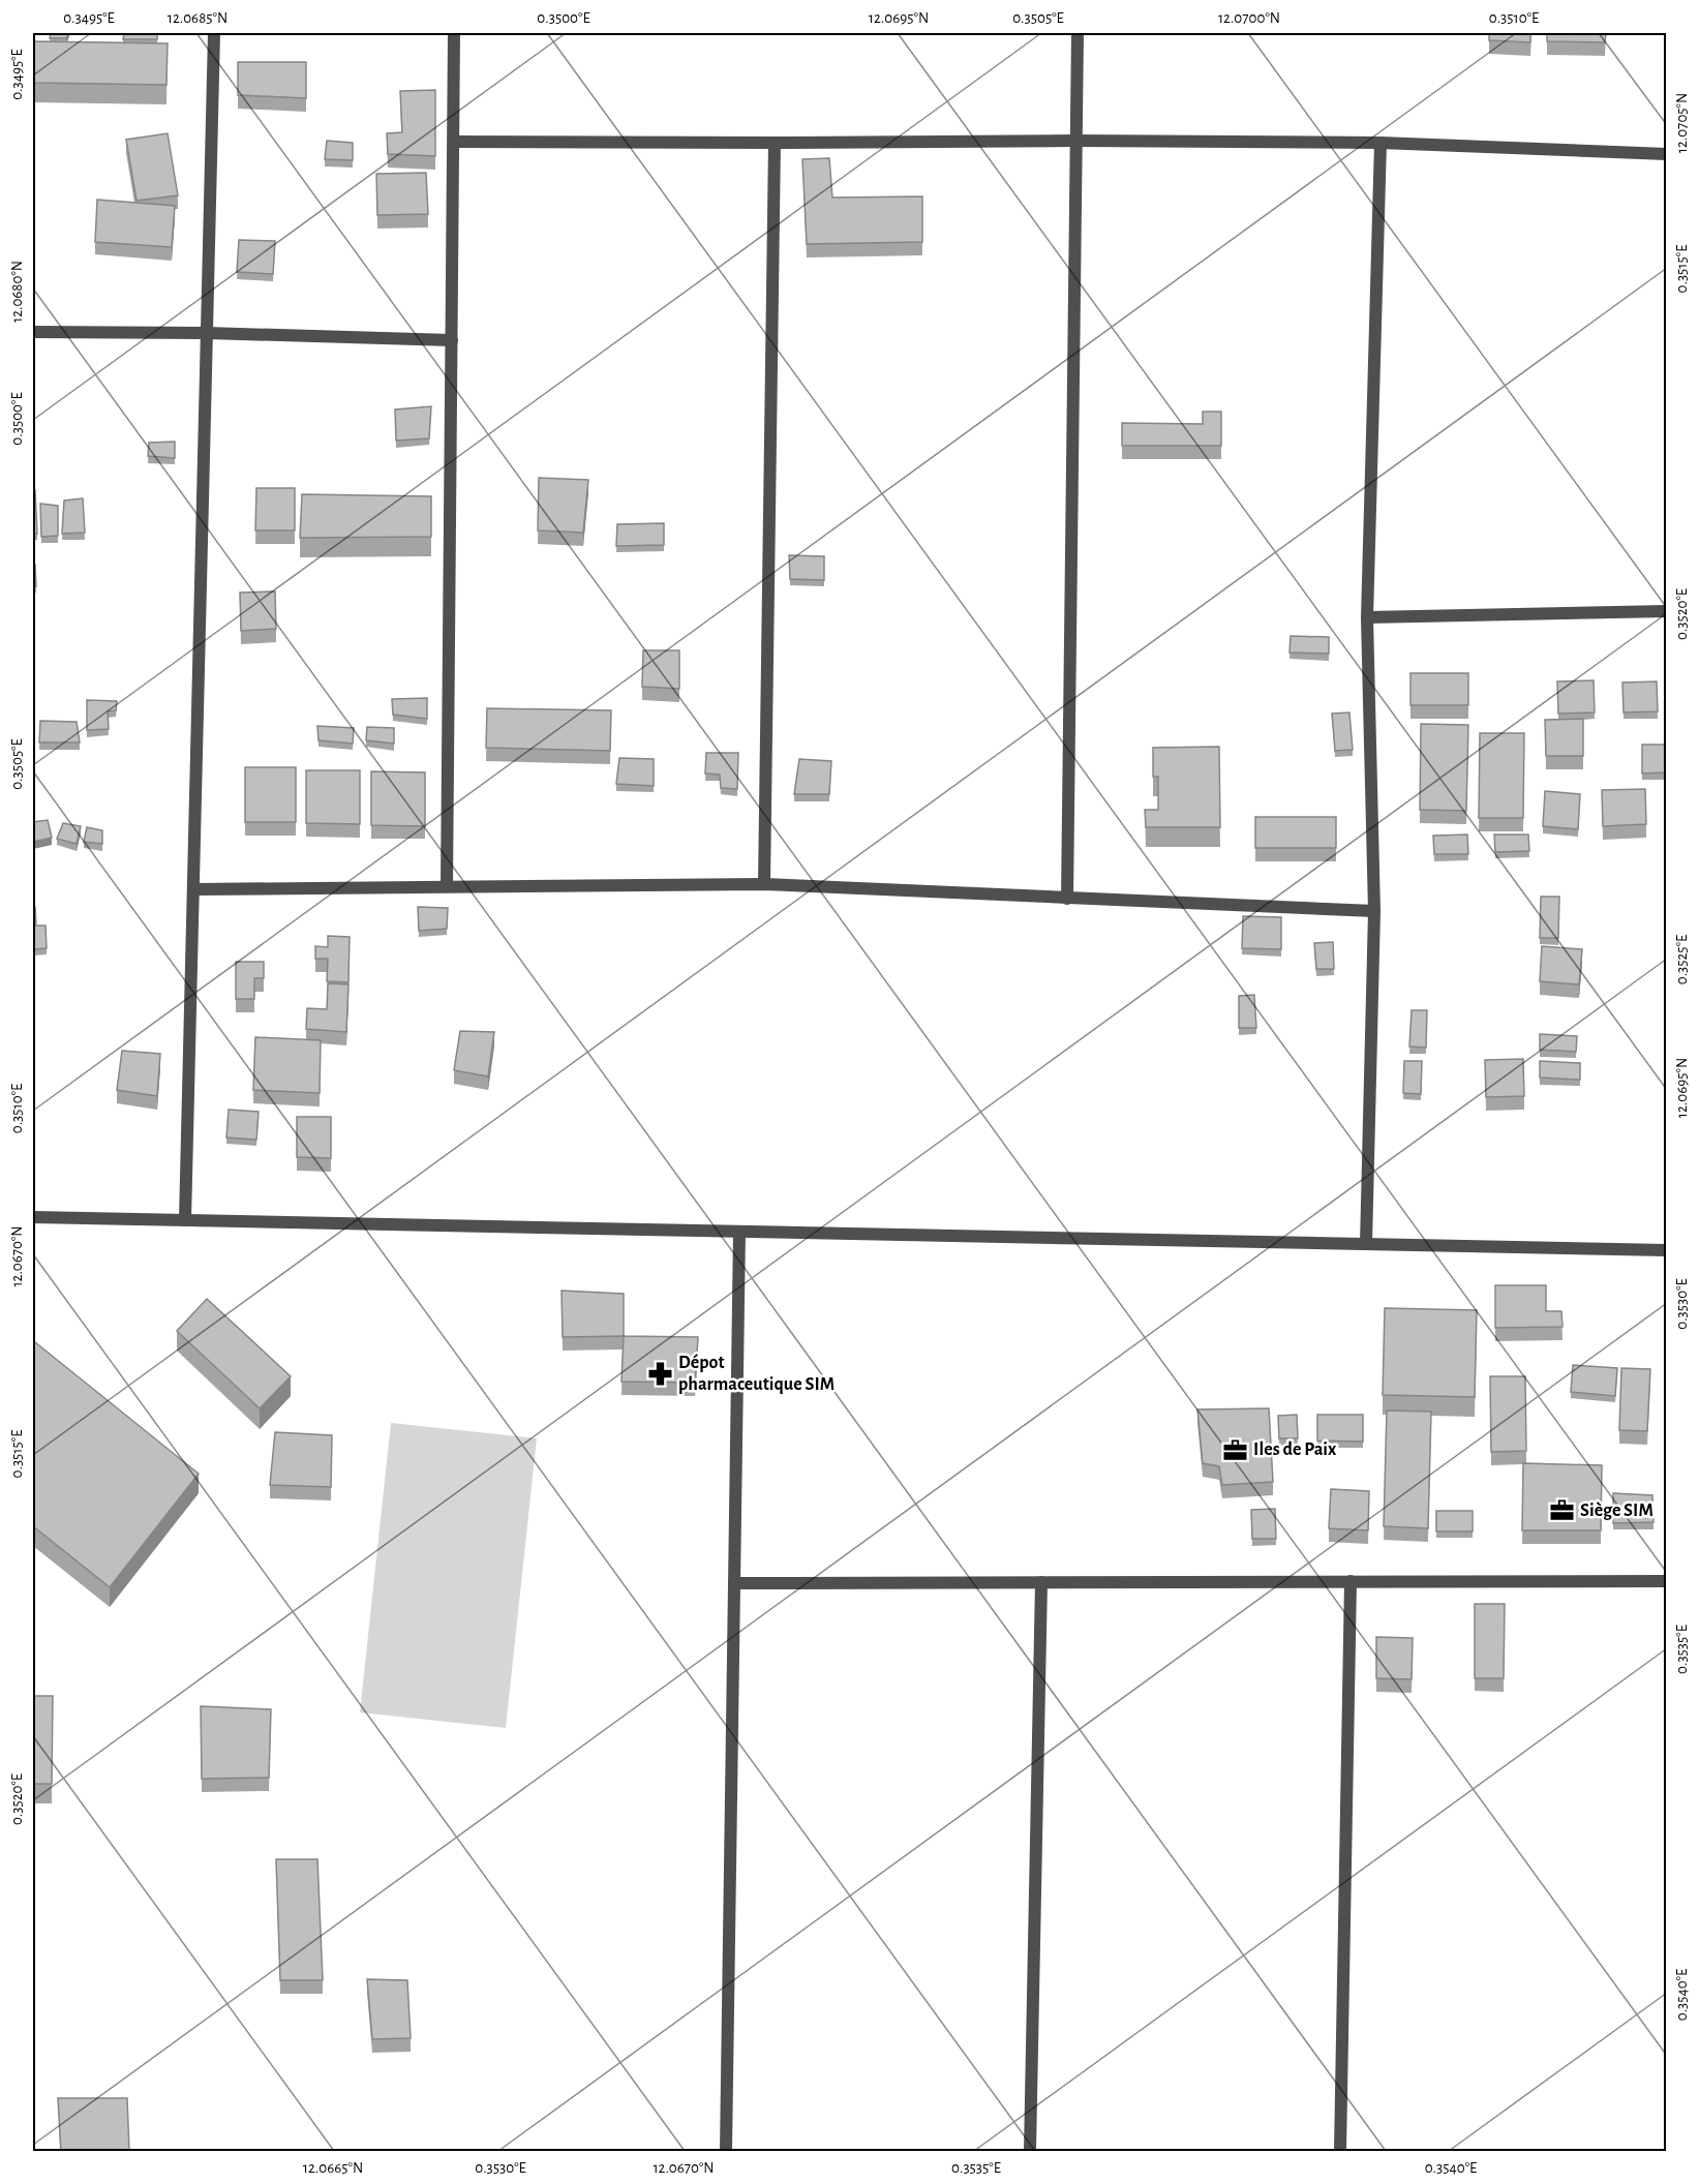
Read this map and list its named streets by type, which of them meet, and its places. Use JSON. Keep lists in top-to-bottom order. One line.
{"places":{"pharmacy":["Dépot pharmaceutique SIM"],"office":["Iles de Paix","Siège SIM"]},"coordinates":["0.3495°E","12.0685°N","0.3500°E","12.0695°N","0.3505°E","12.0700°N","0.3510°E","12.0705°N","0.3515°E","12.0680°N","0.3520°E","0.3525°E","12.0670°N","0.3530°E","0.3535°E","0.3540°E","12.0665°N"]}
